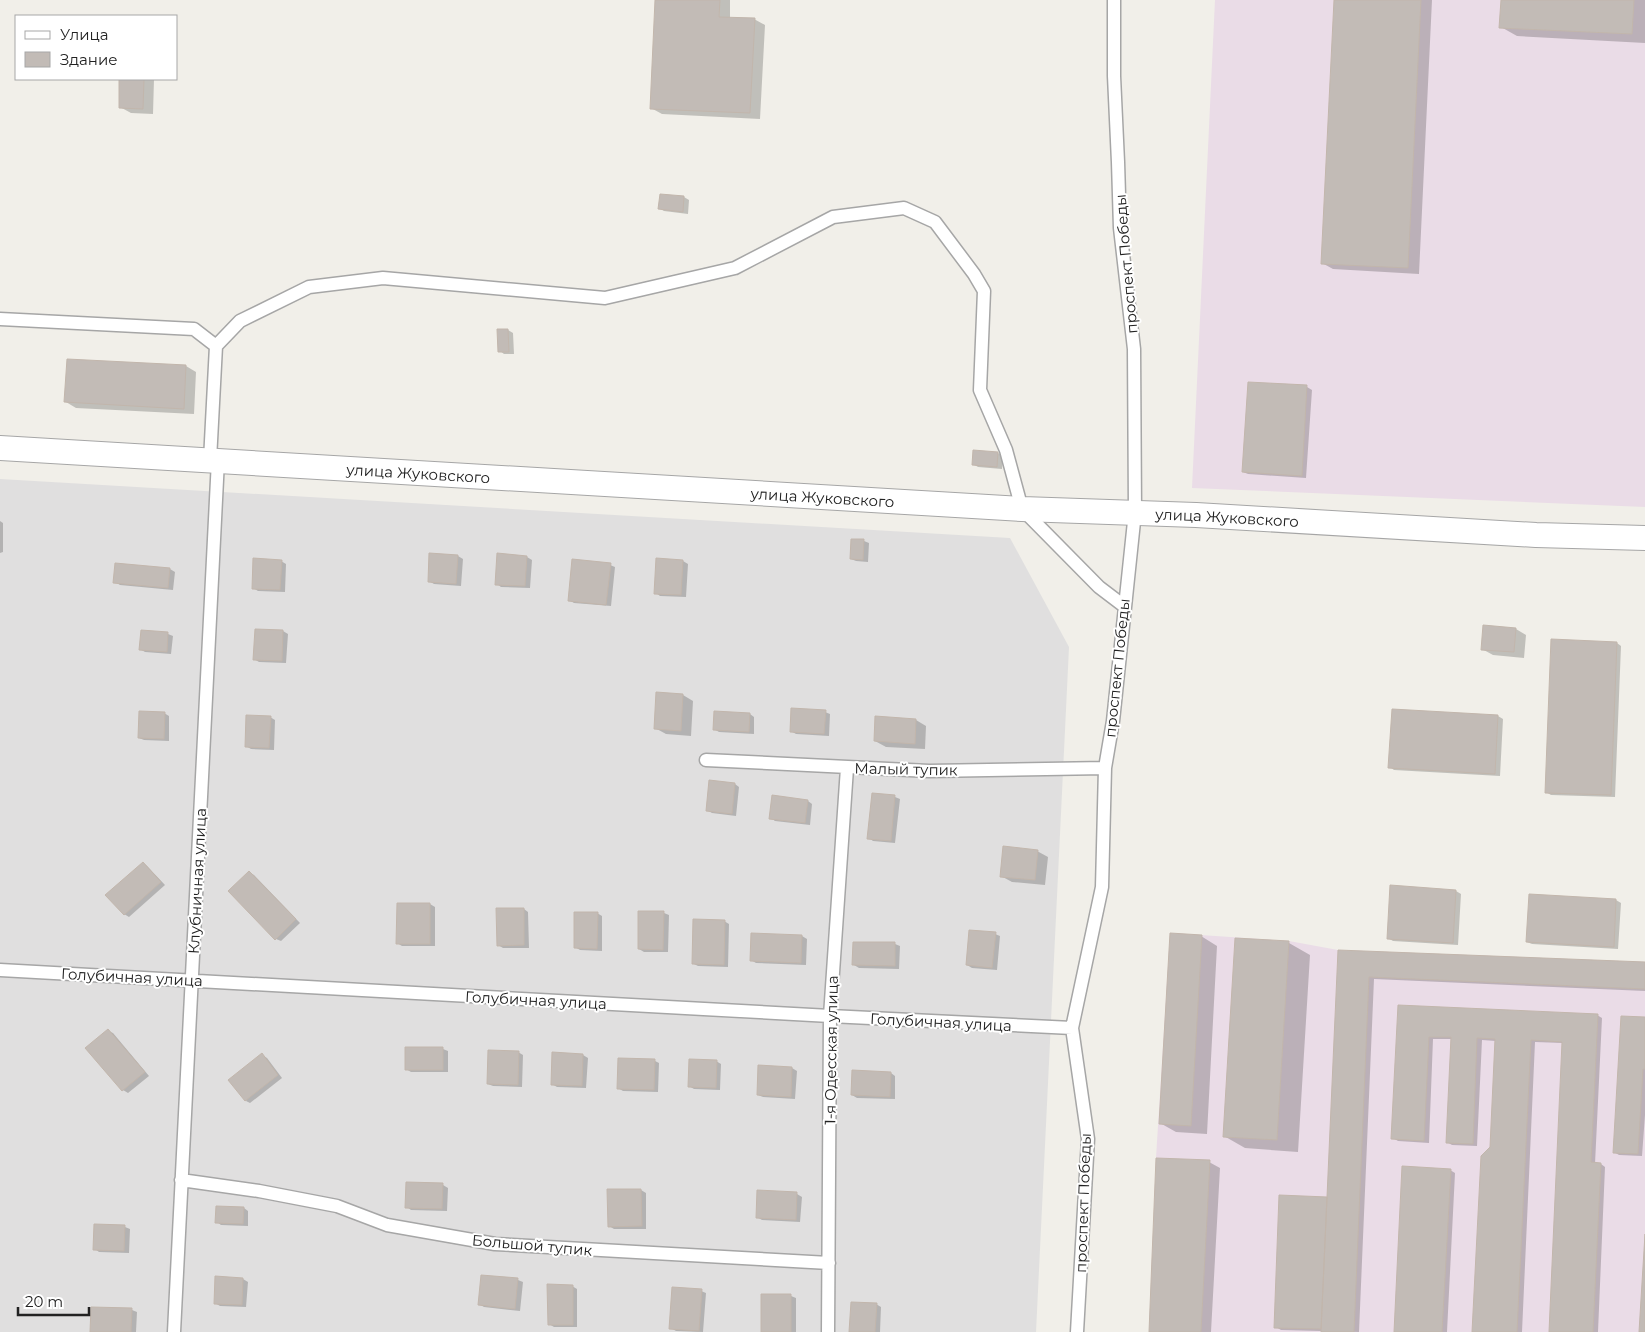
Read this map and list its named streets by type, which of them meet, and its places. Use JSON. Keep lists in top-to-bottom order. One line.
{"streets":{"street":["улица Жуковского"],"lane":["проспект Победы","Малый тупик","Клубничная улица","Голубичная улица","1-я Одесская улица","Большой тупик"]},"crossings":[["проспект Победы","улица Жуковского"],["проспект Победы","Малый тупик"],["проспект Победы","Голубичная улица"],["улица Жуковского","Клубничная улица"],["Малый тупик","1-я Одесская улица"],["Клубничная улица","Голубичная улица"],["Клубничная улица","Большой тупик"],["Голубичная улица","1-я Одесская улица"],["1-я Одесская улица","Большой тупик"]],"legend":["Улица","Здание"],"scale_bar":"20 m"}
